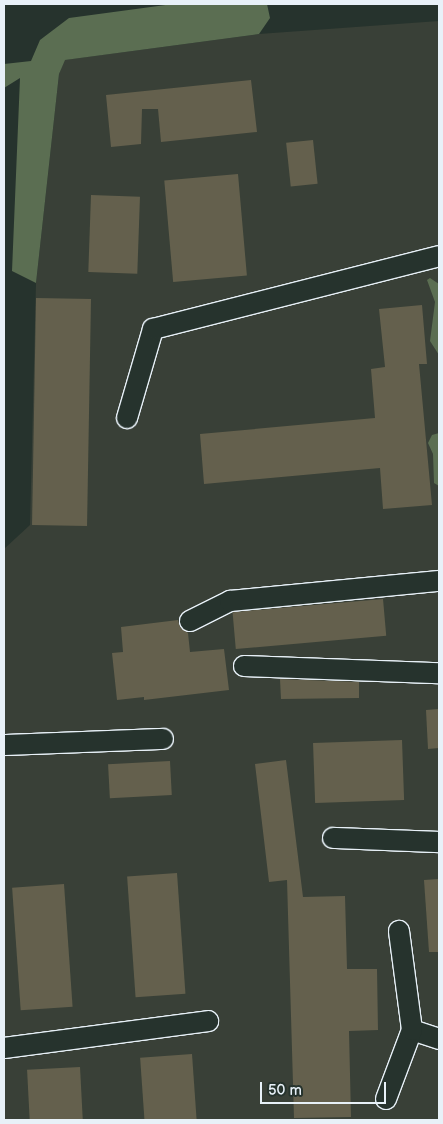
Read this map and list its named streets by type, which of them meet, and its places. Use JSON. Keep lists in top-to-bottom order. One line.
{"scale_bar":"50 m"}
